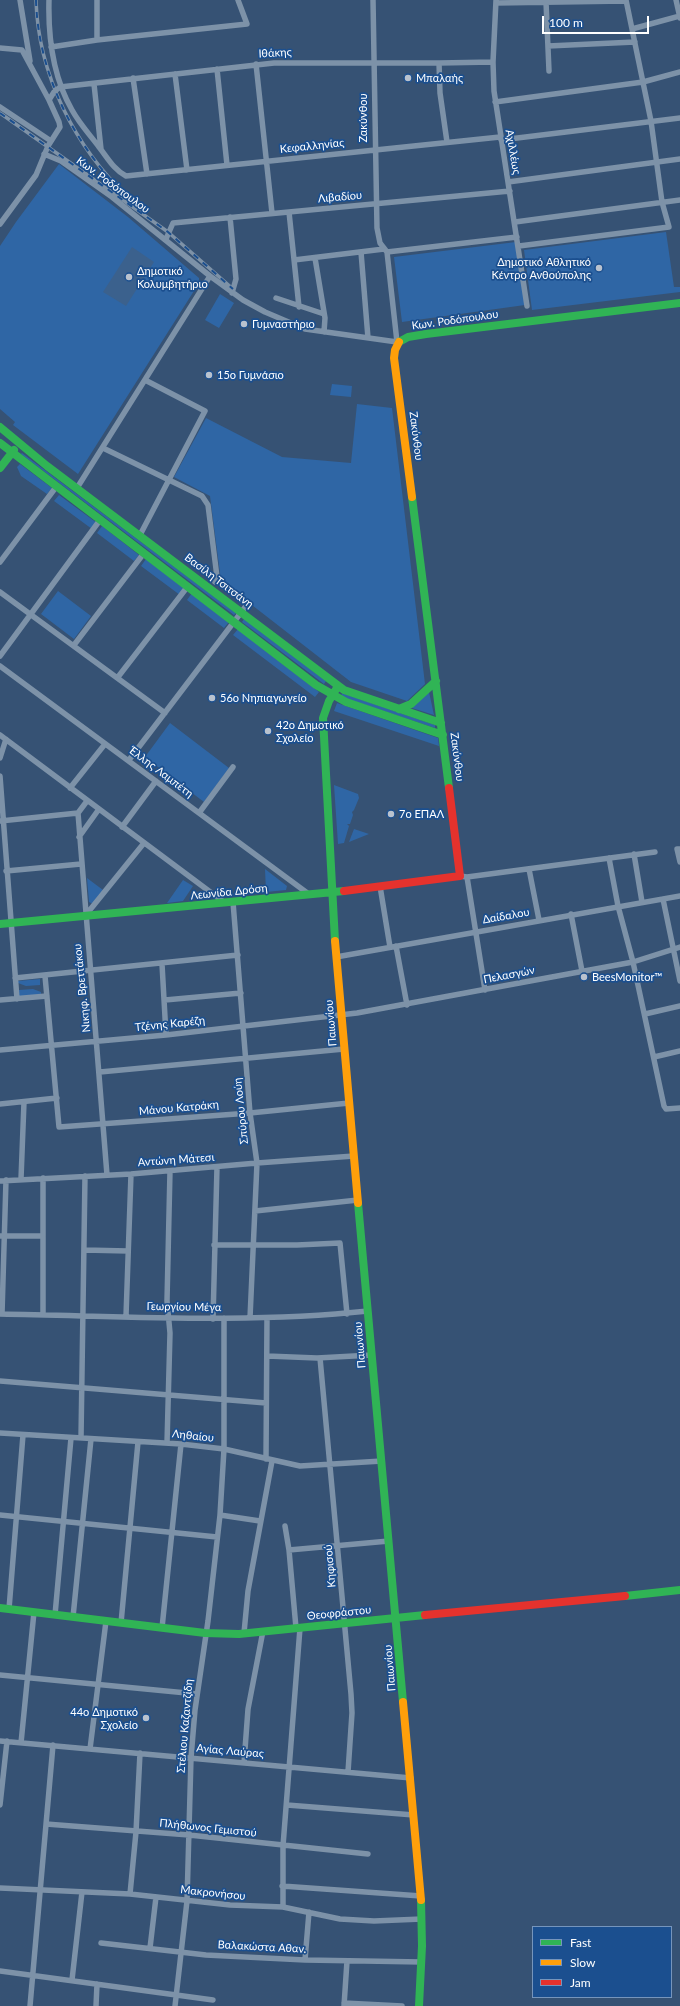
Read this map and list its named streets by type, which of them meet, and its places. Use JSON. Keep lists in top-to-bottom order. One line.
{"streets":{"street":["Ιθάκης","Ζακύνθου","Κεφαλληνίας","Αχιλλέως","Κων. Ροδόπουλου","Λιβαδίου","Βασίλη Τσιτσάνη","Έλλης Λαμπέτη","Λεωνίδα Δρόση","Δαίδαλου","Πελασγών","Νικηφ. Βρεττάκου","Παιωνίου","Τζένης Καρέζη","Μάνου Κατράκη","Σπύρου Λούη","Αντώνη Μάτεσι","Γεωργίου Μέγα","Ληθαίου","Κηφισού","Θεοφράστου","Στέλιου Καζαντζίδη","Αγίας Λαύρας","Πλήθωνος Γεμιστού","Μακρονήσου","Βαλακώστα Αθαν."]},"crossings":[["Ιθάκης","Ζακύνθου"],["Ιθάκης","Αχιλλέως"],["Ζακύνθου","Κεφαλληνίας"],["Ζακύνθου","Κων. Ροδόπουλου"],["Ζακύνθου","Λιβαδίου"],["Ζακύνθου","Βασίλη Τσιτσάνη"],["Ζακύνθου","Λεωνίδα Δρόση"],["Ζακύνθου","Δαίδαλου"],["Ζακύνθου","Πελασγών"],["Κεφαλληνίας","Αχιλλέως"],["Αχιλλέως","Λιβαδίου"],["Κων. Ροδόπουλου","Λιβαδίου"],["Βασίλη Τσιτσάνη","Παιωνίου"],["Έλλης Λαμπέτη","Λεωνίδα Δρόση"],["Λεωνίδα Δρόση","Νικηφ. Βρεττάκου"],["Λεωνίδα Δρόση","Παιωνίου"],["Λεωνίδα Δρόση","Σπύρου Λούη"],["Δαίδαλου","Παιωνίου"],["Πελασγών","Παιωνίου"],["Πελασγών","Τζένης Καρέζη"],["Νικηφ. Βρεττάκου","Τζένης Καρέζη"],["Νικηφ. Βρεττάκου","Μάνου Κατράκη"],["Νικηφ. Βρεττάκου","Αντώνη Μάτεσι"],["Παιωνίου","Τζένης Καρέζη"],["Παιωνίου","Μάνου Κατράκη"],["Παιωνίου","Αντώνη Μάτεσι"],["Παιωνίου","Γεωργίου Μέγα"],["Παιωνίου","Ληθαίου"],["Παιωνίου","Θεοφράστου"],["Παιωνίου","Αγίας Λαύρας"],["Παιωνίου","Μακρονήσου"],["Παιωνίου","Βαλακώστα Αθαν."],["Τζένης Καρέζη","Σπύρου Λούη"],["Μάνου Κατράκη","Σπύρου Λούη"],["Σπύρου Λούη","Αντώνη Μάτεσι"],["Σπύρου Λούη","Γεωργίου Μέγα"],["Γεωργίου Μέγα","Στέλιου Καζαντζίδη"],["Ληθαίου","Κηφισού"],["Ληθαίου","Στέλιου Καζαντζίδη"],["Κηφισού","Θεοφράστου"],["Κηφισού","Αγίας Λαύρας"],["Θεοφράστου","Στέλιου Καζαντζίδη"],["Στέλιου Καζαντζίδη","Αγίας Λαύρας"],["Στέλιου Καζαντζίδη","Πλήθωνος Γεμιστού"],["Στέλιου Καζαντζίδη","Μακρονήσου"],["Στέλιου Καζαντζίδη","Βαλακώστα Αθαν."]],"places":["Μπαλαής","Δημοτικό Αθλητικό Κέντρο Ανθούπολης","Δημοτικό Κολυμβητήριο","Γυμναστήριο","15ο Γυμνάσιο","56ο Νηπιαγωγείο","42ο Δημοτικό Σχολείο","7ο ΕΠΑΛ","BeesMonitor™","44ο Δημοτικό Σχολείο"],"legend":["Fast","Slow","Jam"],"scale_bar":"100 m"}
